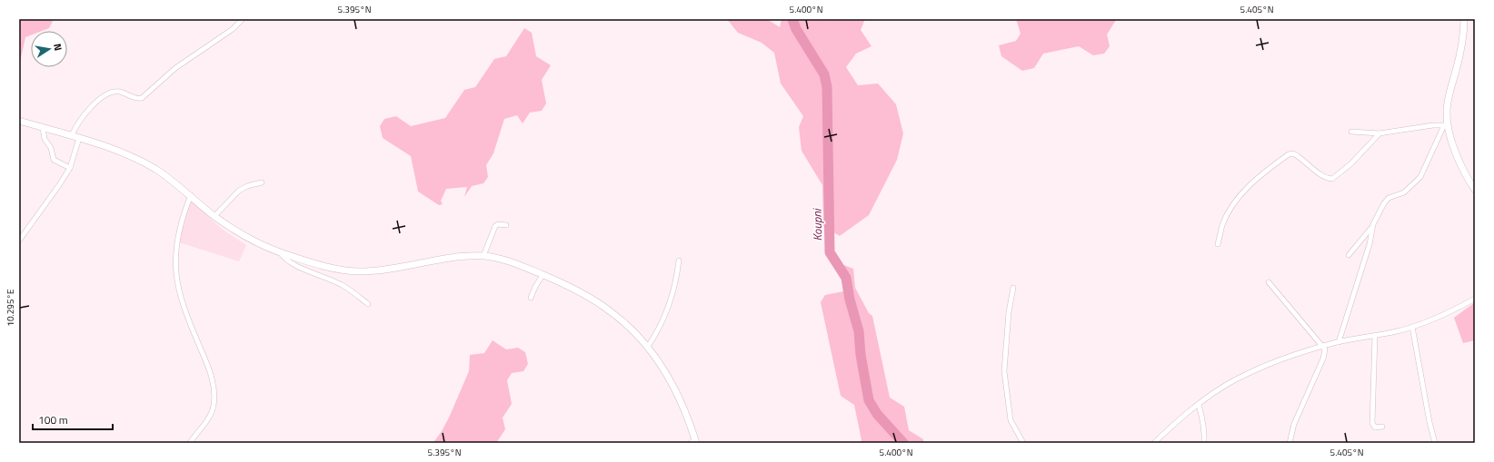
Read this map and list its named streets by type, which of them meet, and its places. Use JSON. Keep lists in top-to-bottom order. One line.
{"water":["Koupni"],"scale_bar":"100 m","north":"right","coordinates":["5.395°N","5.400°N","5.405°N","10.295°E"]}
